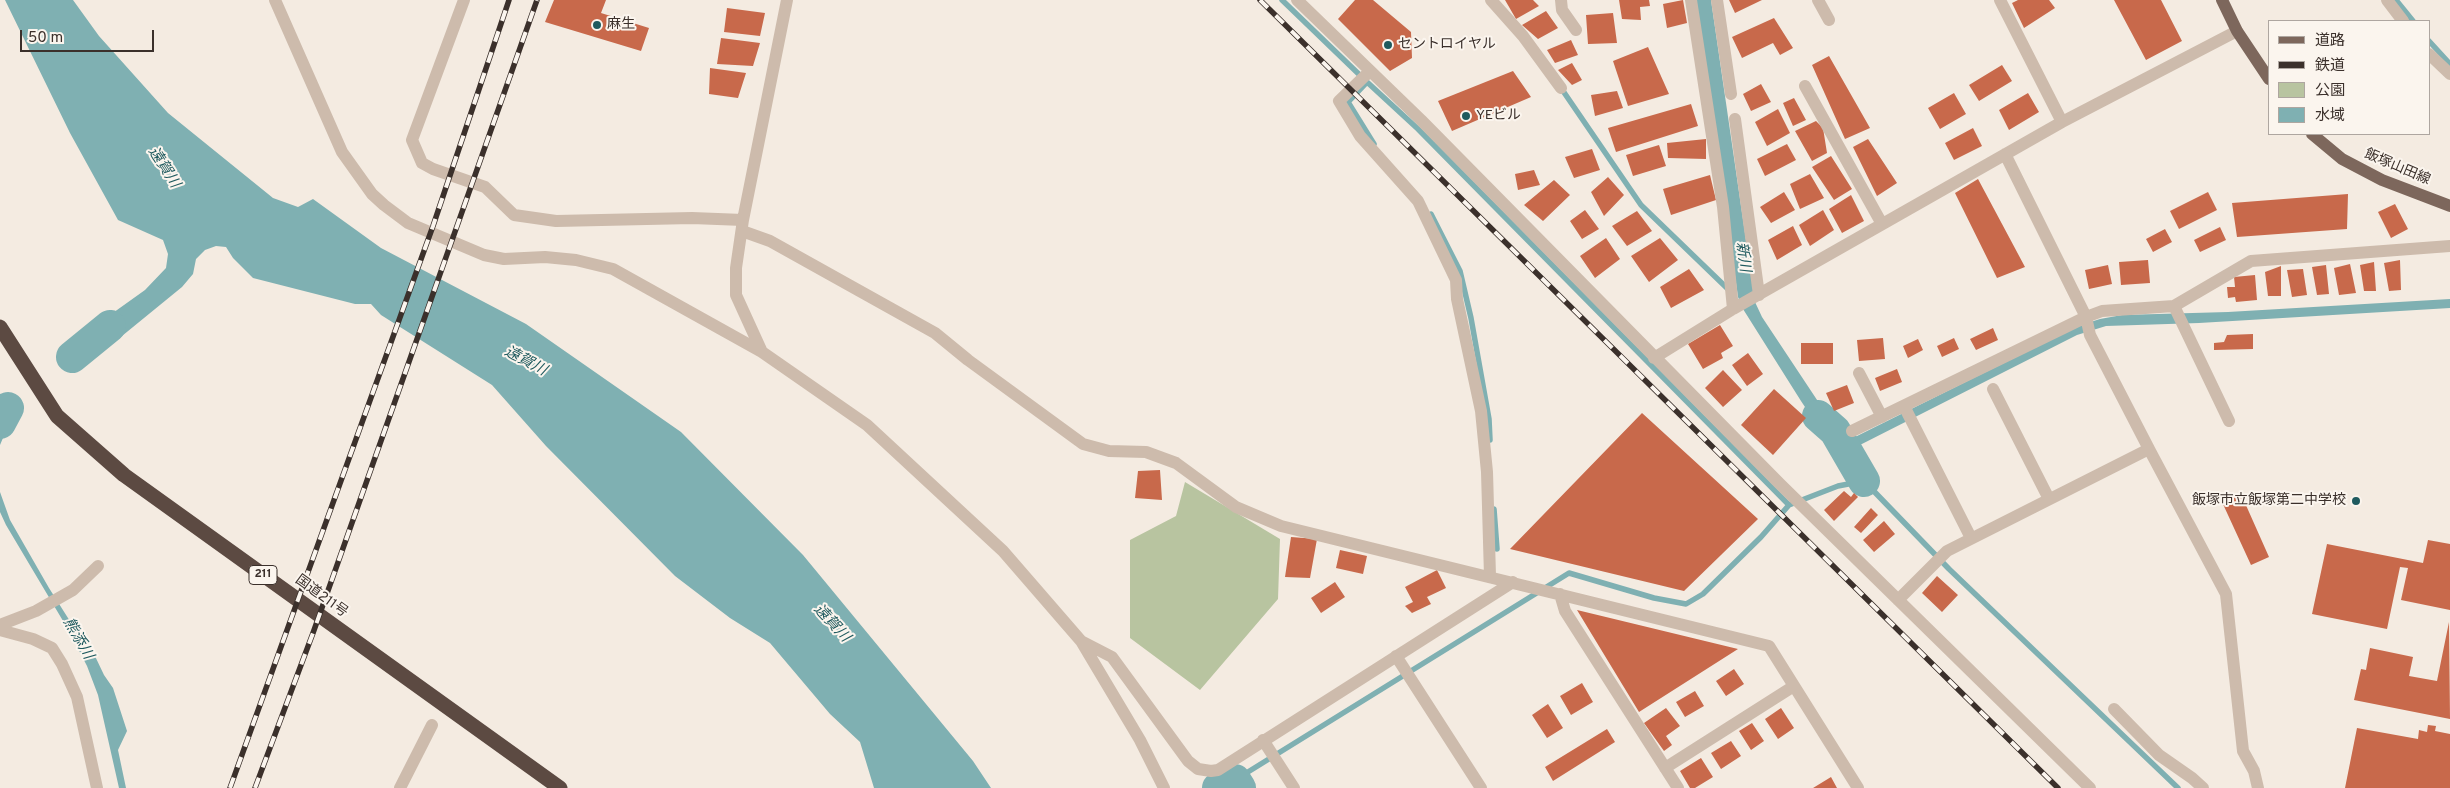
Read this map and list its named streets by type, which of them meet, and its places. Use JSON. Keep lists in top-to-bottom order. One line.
{"streets":{"highway":["211","国道211号"],"main road":["飯塚山田線"]},"water":["遠賀川","新川","熊添川"],"places":["麻生","セントロイヤル","YEビル","飯塚市立飯塚第二中学校"],"legend":["道路","鉄道","公園","水域"],"scale_bar":"50 m"}
